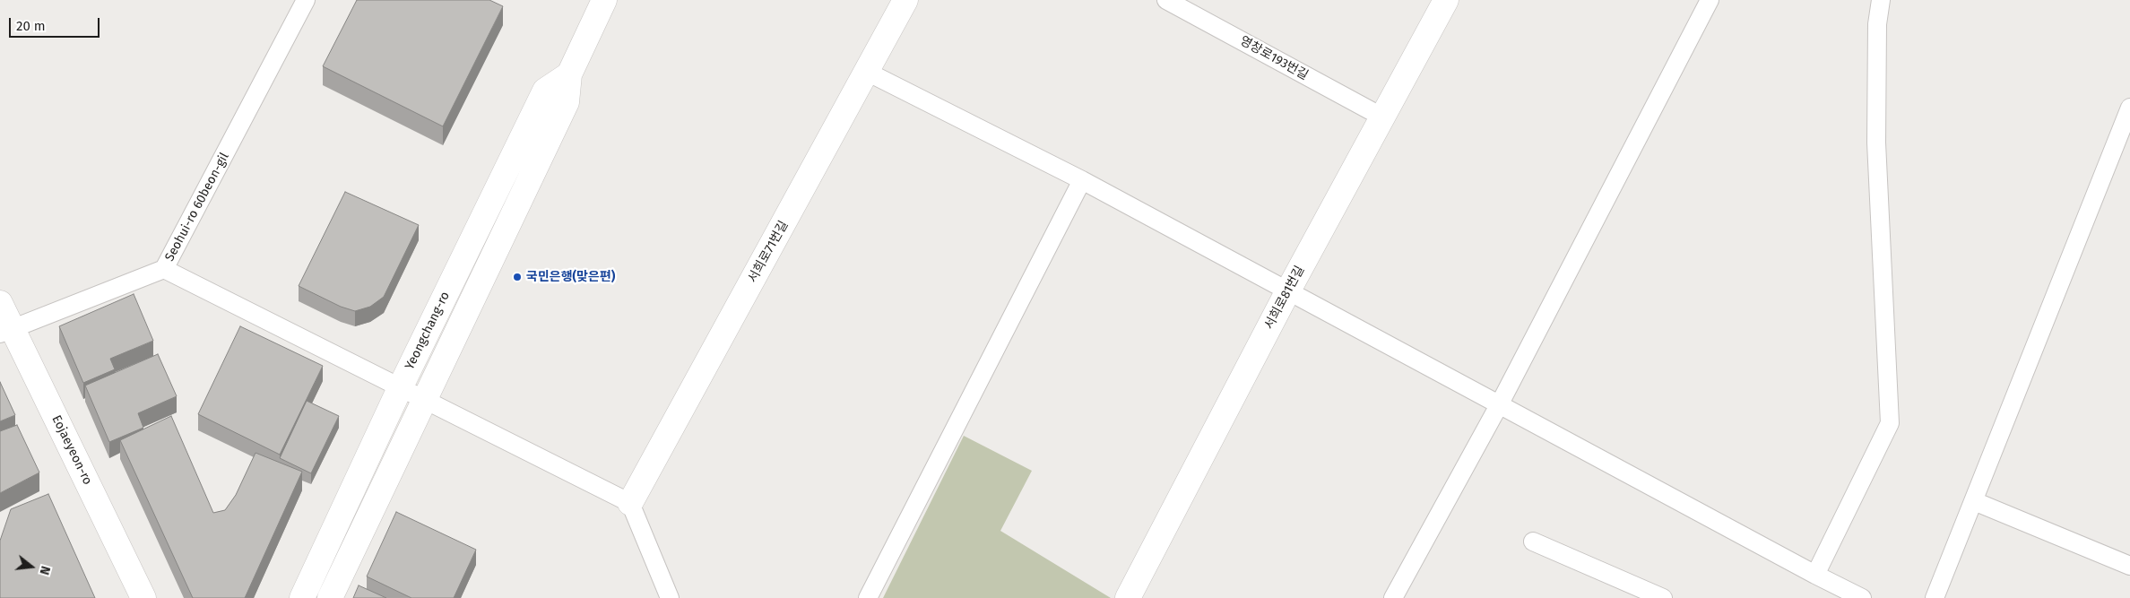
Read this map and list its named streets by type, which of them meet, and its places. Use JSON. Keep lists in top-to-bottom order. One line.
{"streets":{"street":["서희로71번길","서희로81번길","Yeongchang-ro","Eojaeyeon-ro"],"lane":["영창로193번길","Seohui-ro 60beon-gil"]},"crossings":[["영창로193번길","서희로81번길"],["Seohui-ro 60beon-gil","Eojaeyeon-ro"]],"places":["국민은행(맞은편)"],"scale_bar":"20 m","north":"right"}
